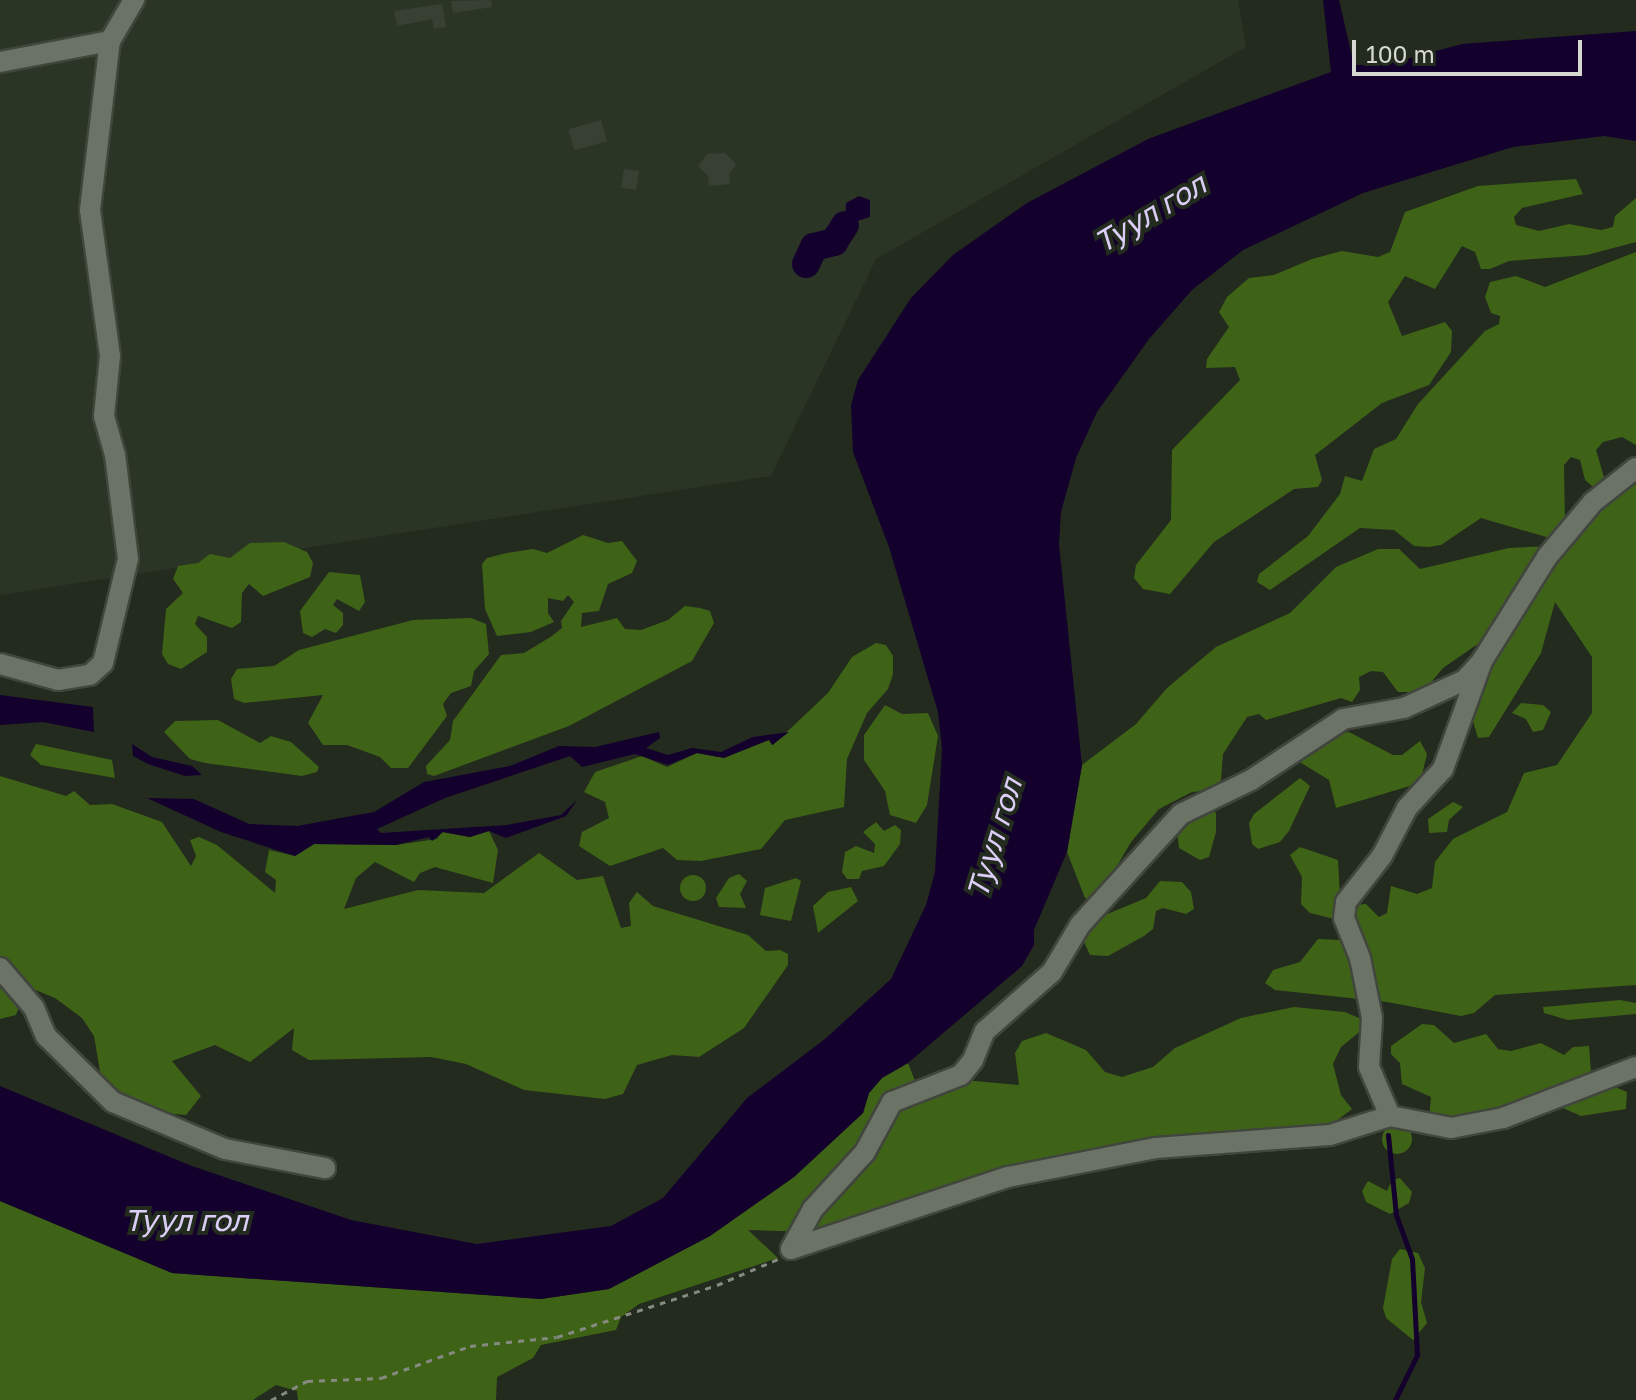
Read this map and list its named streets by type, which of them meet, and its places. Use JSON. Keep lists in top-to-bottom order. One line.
{"water":["Туул гол"],"scale_bar":"100 m"}
